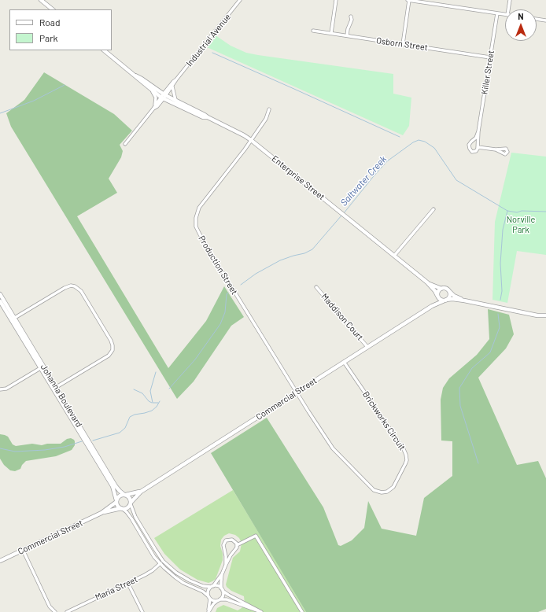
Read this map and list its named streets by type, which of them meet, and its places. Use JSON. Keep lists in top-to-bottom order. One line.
{"streets":{"street":["Industrial Avenue","Osborn Street","Killer Street","Enterprise Street","Production Street","Maddison Court","Johanna Boulevard","Commercial Street","Brickworks Circuit","Maria Street"]},"crossings":[["Industrial Avenue","Enterprise Street"],["Osborn Street","Killer Street"],["Enterprise Street","Production Street"],["Enterprise Street","Commercial Street"],["Production Street","Commercial Street"],["Production Street","Brickworks Circuit"],["Maddison Court","Commercial Street"],["Johanna Boulevard","Commercial Street"],["Commercial Street","Brickworks Circuit"]],"water":["Saltwater Creek"],"parks":["Norville Park"],"legend":["Road","Park"],"north":"top"}
